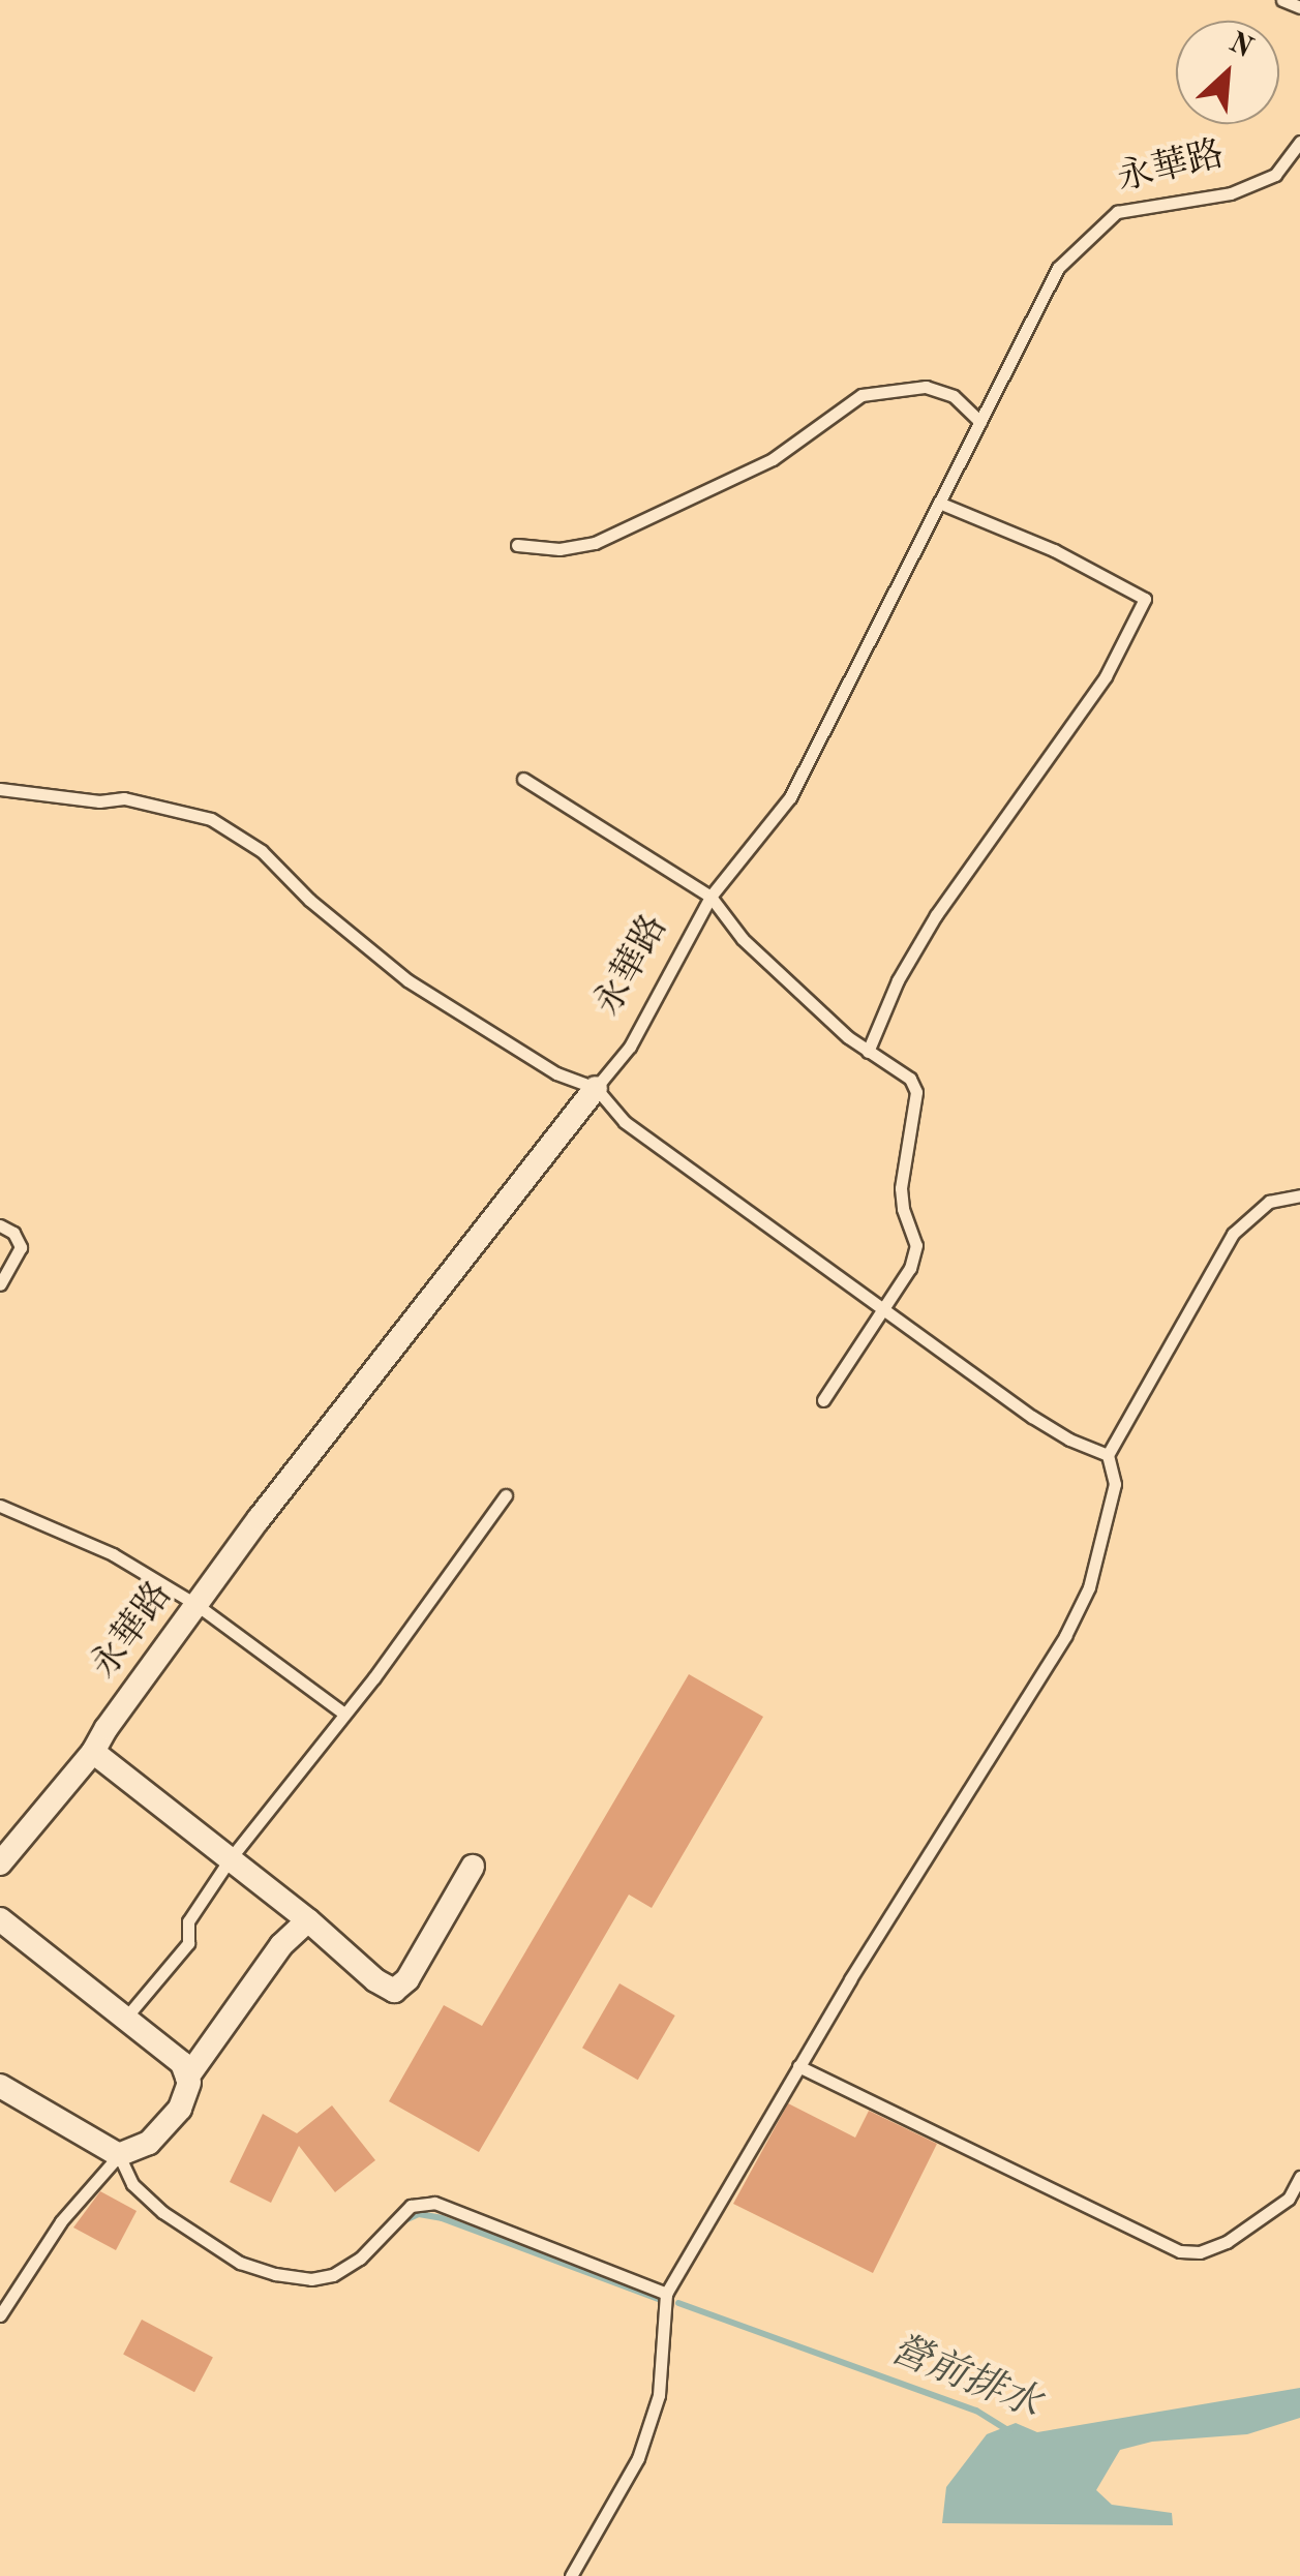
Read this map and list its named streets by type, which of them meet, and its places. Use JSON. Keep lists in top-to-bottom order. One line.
{"streets":{"street":["永華路"]},"water":["營前排水"],"north":"top right"}
